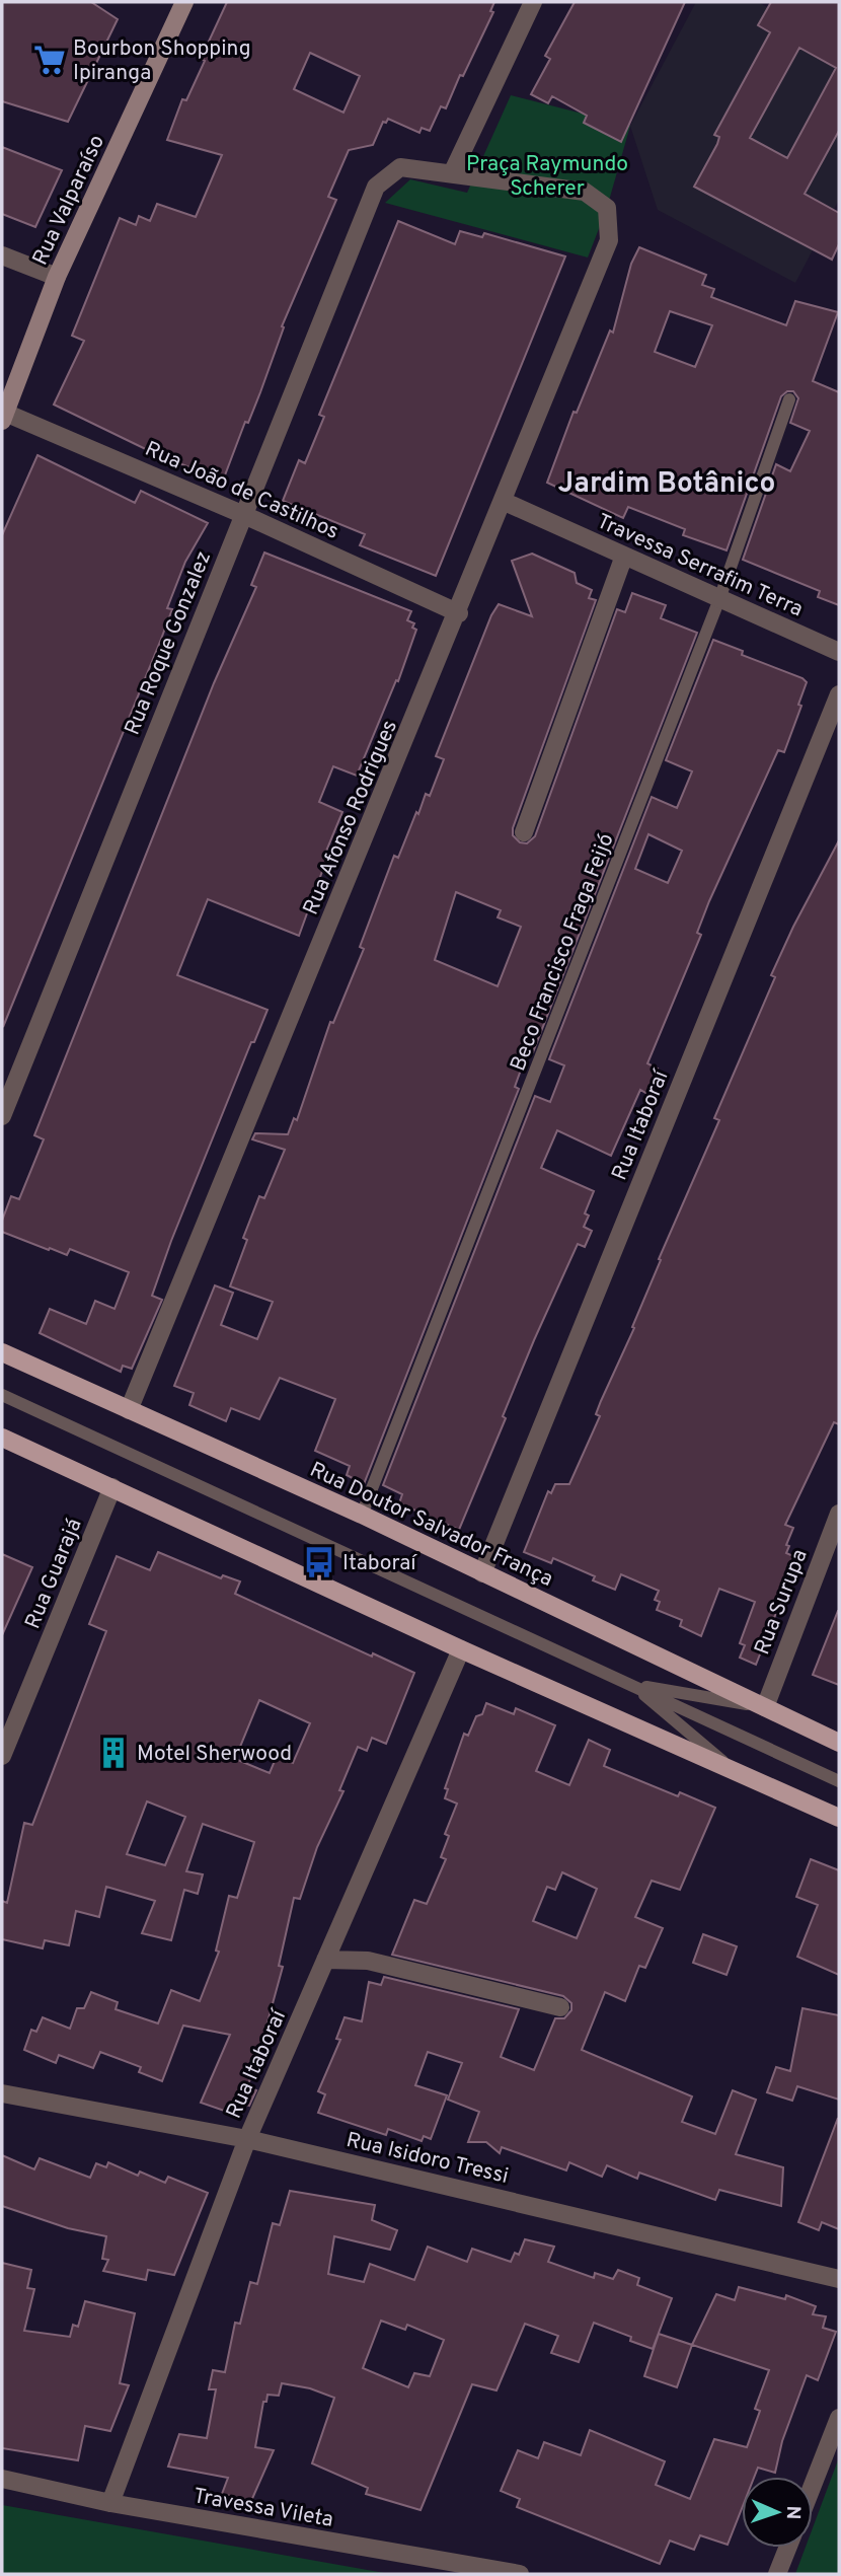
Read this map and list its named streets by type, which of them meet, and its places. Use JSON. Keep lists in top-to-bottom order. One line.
{"streets":{"main road":["Rua Doutor Salvador França"],"street":["Rua Valparaíso","Rua João de Castilhos","Travessa Serrafim Terra","Rua Roque Gonzalez","Rua Afonso Rodrigues","Rua Itaboraí","Rua Guarajá","Rua Surupa","Rua Isidoro Tressi","Travessa Vileta"],"lane":["Beco Francisco Fraga Feijó"]},"crossings":[["Rua Valparaíso","Rua João de Castilhos"],["Rua João de Castilhos","Rua Roque Gonzalez"],["Rua João de Castilhos","Rua Afonso Rodrigues"],["Travessa Serrafim Terra","Rua Afonso Rodrigues"],["Travessa Serrafim Terra","Beco Francisco Fraga Feijó"],["Rua Roque Gonzalez","Rua Afonso Rodrigues"],["Rua Afonso Rodrigues","Rua Doutor Salvador França"],["Beco Francisco Fraga Feijó","Rua Doutor Salvador França"],["Rua Itaboraí","Rua Doutor Salvador França"],["Rua Itaboraí","Rua Isidoro Tressi"],["Rua Itaboraí","Travessa Vileta"],["Rua Doutor Salvador França","Rua Surupa"]],"districts":["Jardim Botânico"],"parks":["Praça Raymundo Scherer"],"places":{"supermarket":["Bourbon Shopping Ipiranga"],"bus stop":["Itaboraí"],"building":["Motel Sherwood"]},"north":"right"}
